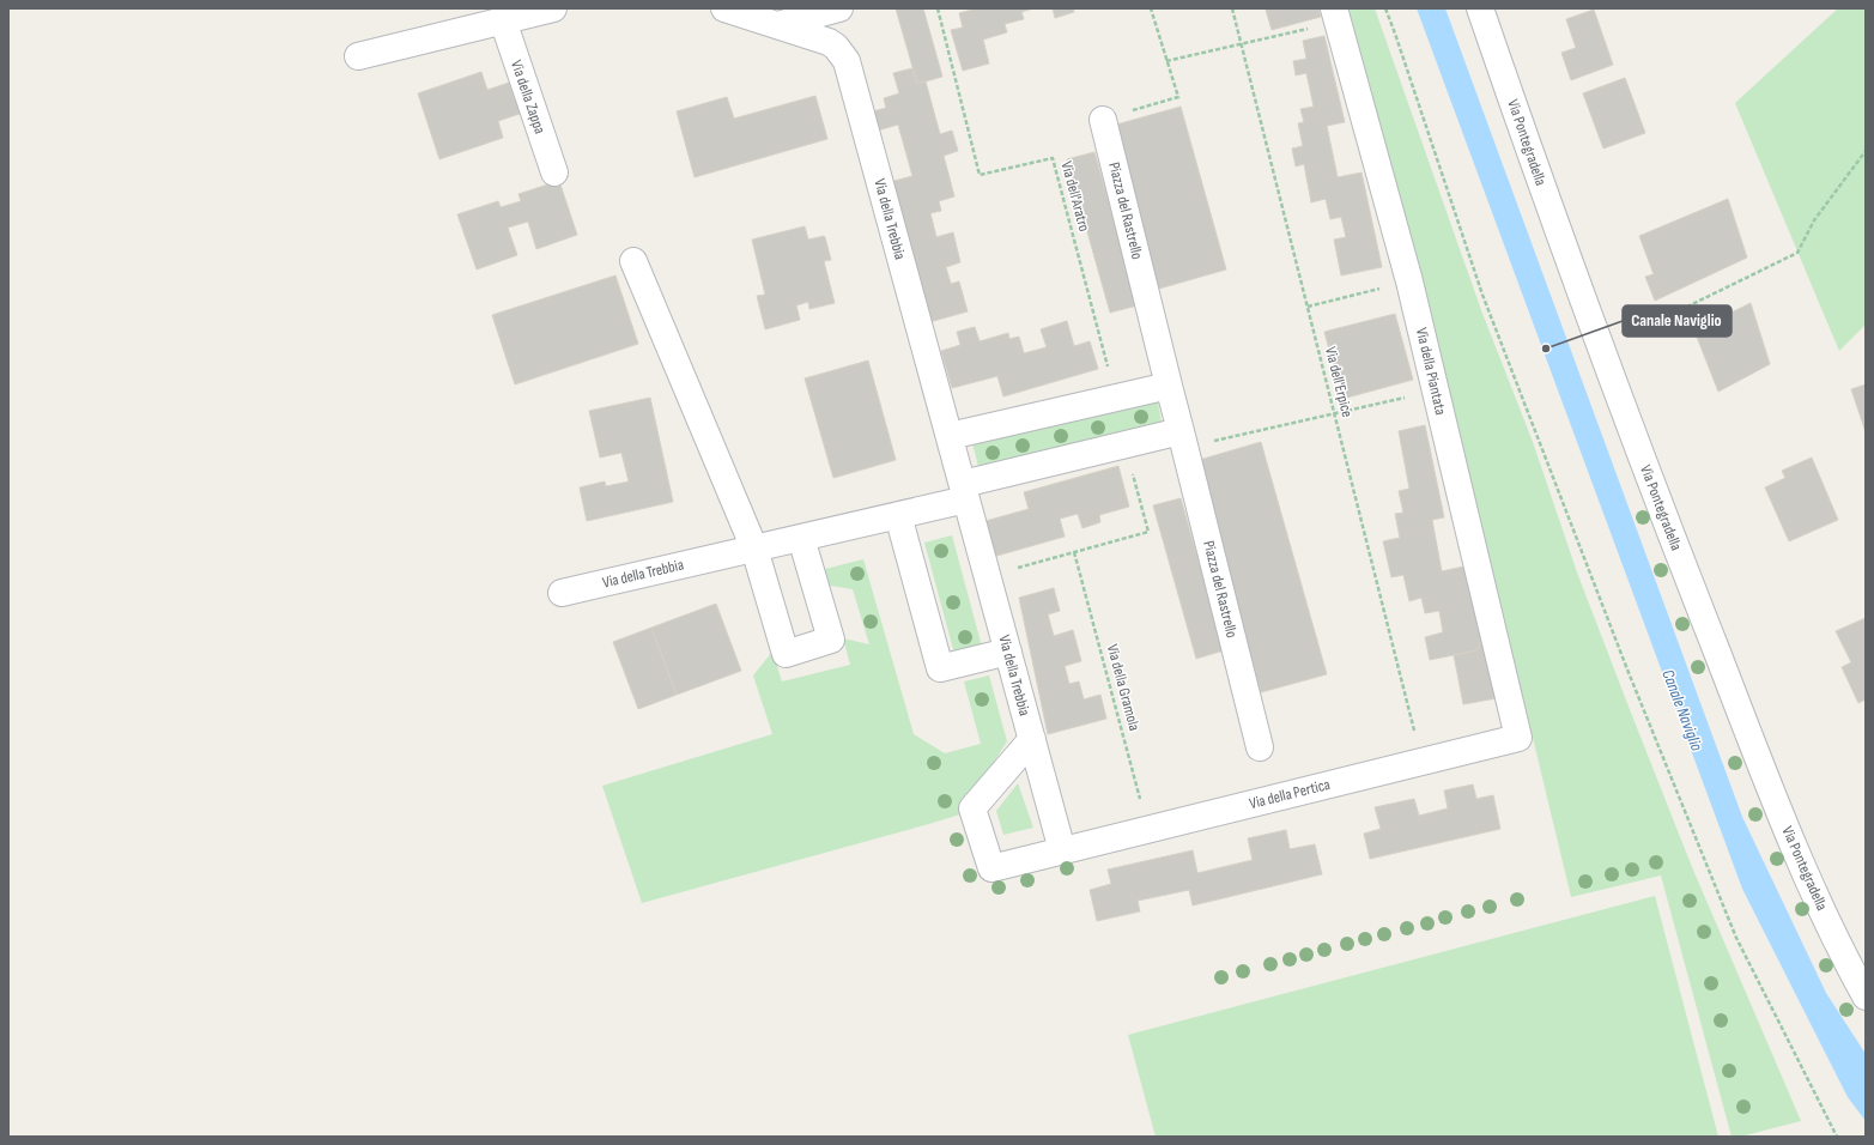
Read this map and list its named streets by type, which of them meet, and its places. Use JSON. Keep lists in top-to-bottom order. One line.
{"streets":{"street":["Via della Zappa","Via Pontegradella","Piazza del Rastrello","Via della Trebbia","Via della Piantata","Via della Pertica"],"path":["Via dell'Aratro","Via dell'Erpice","Via della Gramola"]},"crossings":[["Via della Trebbia","Via della Pertica"],["Via della Piantata","Via della Pertica"],["Via dell'Erpice","Via della Pertica"],["Via della Gramola","Via della Pertica"]],"water":["Canale Naviglio"],"places":["Canale Naviglio"]}
